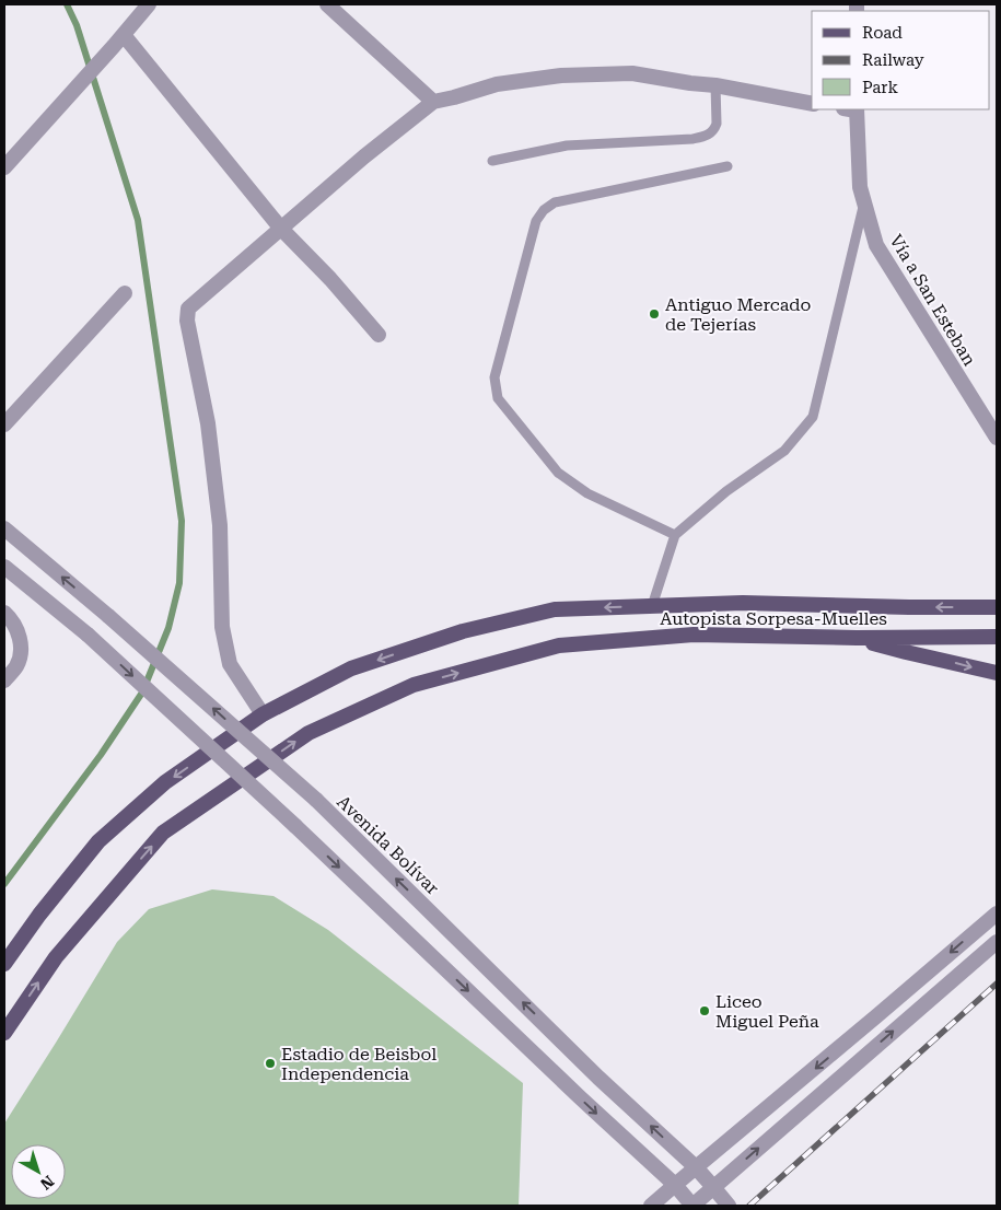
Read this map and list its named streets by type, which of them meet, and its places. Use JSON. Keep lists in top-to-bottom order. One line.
{"streets":{"main road":["Autopista Sorpesa-Muelles"],"street":["Vía a San Esteban","Avenida Bolívar"]},"places":["Antiguo Mercado de Tejerías","Liceo Miguel Peña","Estadio de Beisbol Independencia"],"legend":["Road","Railway","Park"],"north":"bottom right"}
